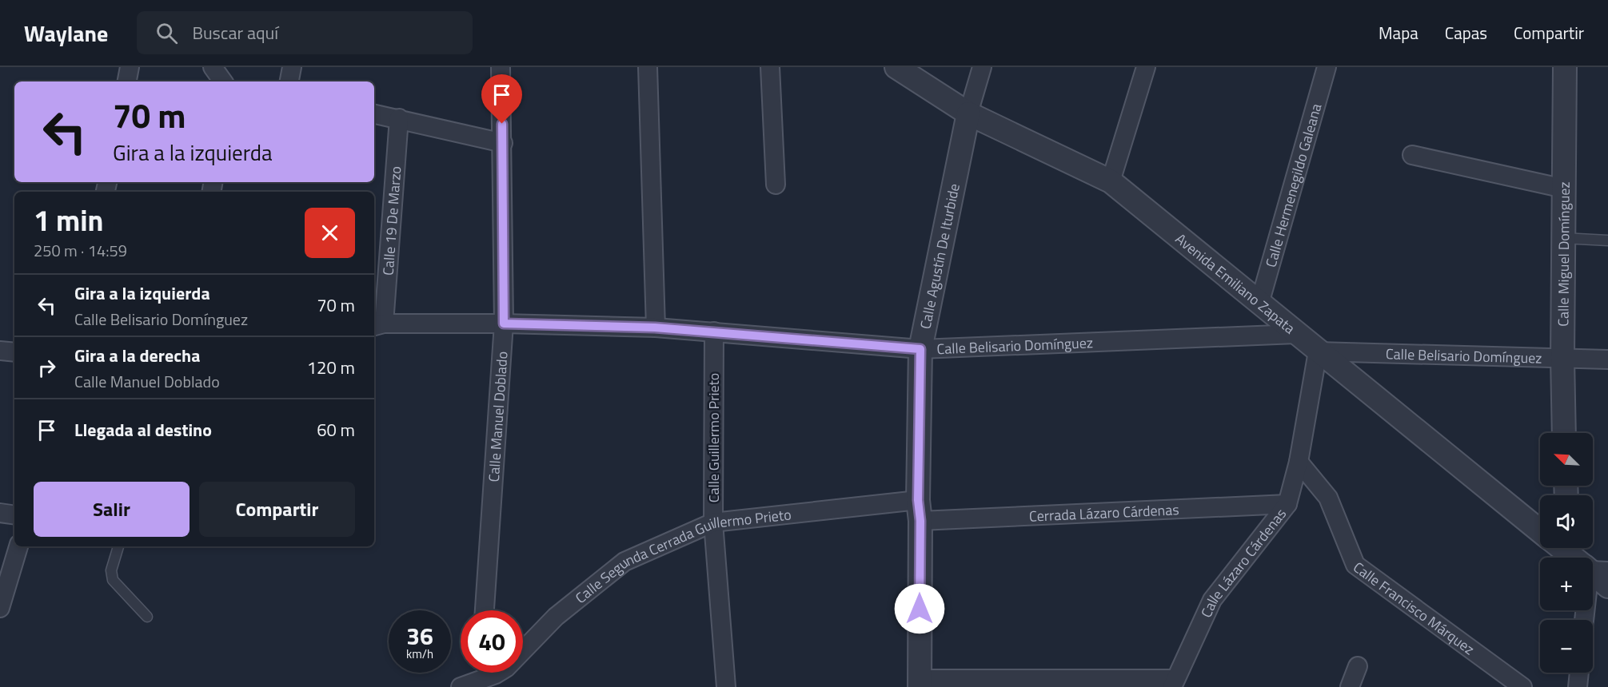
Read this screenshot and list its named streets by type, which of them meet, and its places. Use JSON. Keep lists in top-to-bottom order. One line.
{"streets":{"street":["Calle Hermenegildo Galeana","Calle 19 De Marzo","Calle Miguel Domínguez","Calle Agustín De Iturbide","Avenida Emiliano Zapata","Calle Belisario Domínguez","Calle Manuel Doblado","Calle Guillermo Prieto","Cerrada Lázaro Cárdenas","Calle Segunda Cerrada Guillermo Prieto","Calle Lázaro Cárdenas","Calle Francisco Márquez"]},"crossings":[["Calle Hermenegildo Galeana","Avenida Emiliano Zapata"],["Calle 19 De Marzo","Calle Belisario Domínguez"],["Calle Miguel Domínguez","Calle Belisario Domínguez"],["Calle Agustín De Iturbide","Avenida Emiliano Zapata"],["Calle Agustín De Iturbide","Calle Belisario Domínguez"],["Calle Agustín De Iturbide","Cerrada Lázaro Cárdenas"],["Calle Agustín De Iturbide","Calle Segunda Cerrada Guillermo Prieto"],["Avenida Emiliano Zapata","Calle Belisario Domínguez"],["Avenida Emiliano Zapata","Calle Lázaro Cárdenas"],["Calle Belisario Domínguez","Calle Manuel Doblado"],["Calle Belisario Domínguez","Calle Guillermo Prieto"],["Calle Belisario Domínguez","Calle Lázaro Cárdenas"],["Calle Guillermo Prieto","Calle Segunda Cerrada Guillermo Prieto"],["Cerrada Lázaro Cárdenas","Calle Segunda Cerrada Guillermo Prieto"],["Cerrada Lázaro Cárdenas","Calle Lázaro Cárdenas"],["Calle Lázaro Cárdenas","Calle Francisco Márquez"]],"north":"top left","page":{"header":"Waylane","search":"Buscar aquí","nav":["Mapa","Capas","Compartir"],"turn":["70 m","Gira a la izquierda"],"heading":["1 min","250 m · 14:59"],"list":[{"name":"Gira a la izquierda","note":"Calle Belisario Domínguez","value":"70 m"},{"name":"Gira a la derecha","note":"Calle Manuel Doblado","value":"120 m"},{"name":"Llegada al destino","value":"60 m"}],"map_buttons":["+","−"],"buttons":["Salir","Compartir"],"speed":"36 km/h","limit":"40"}}
